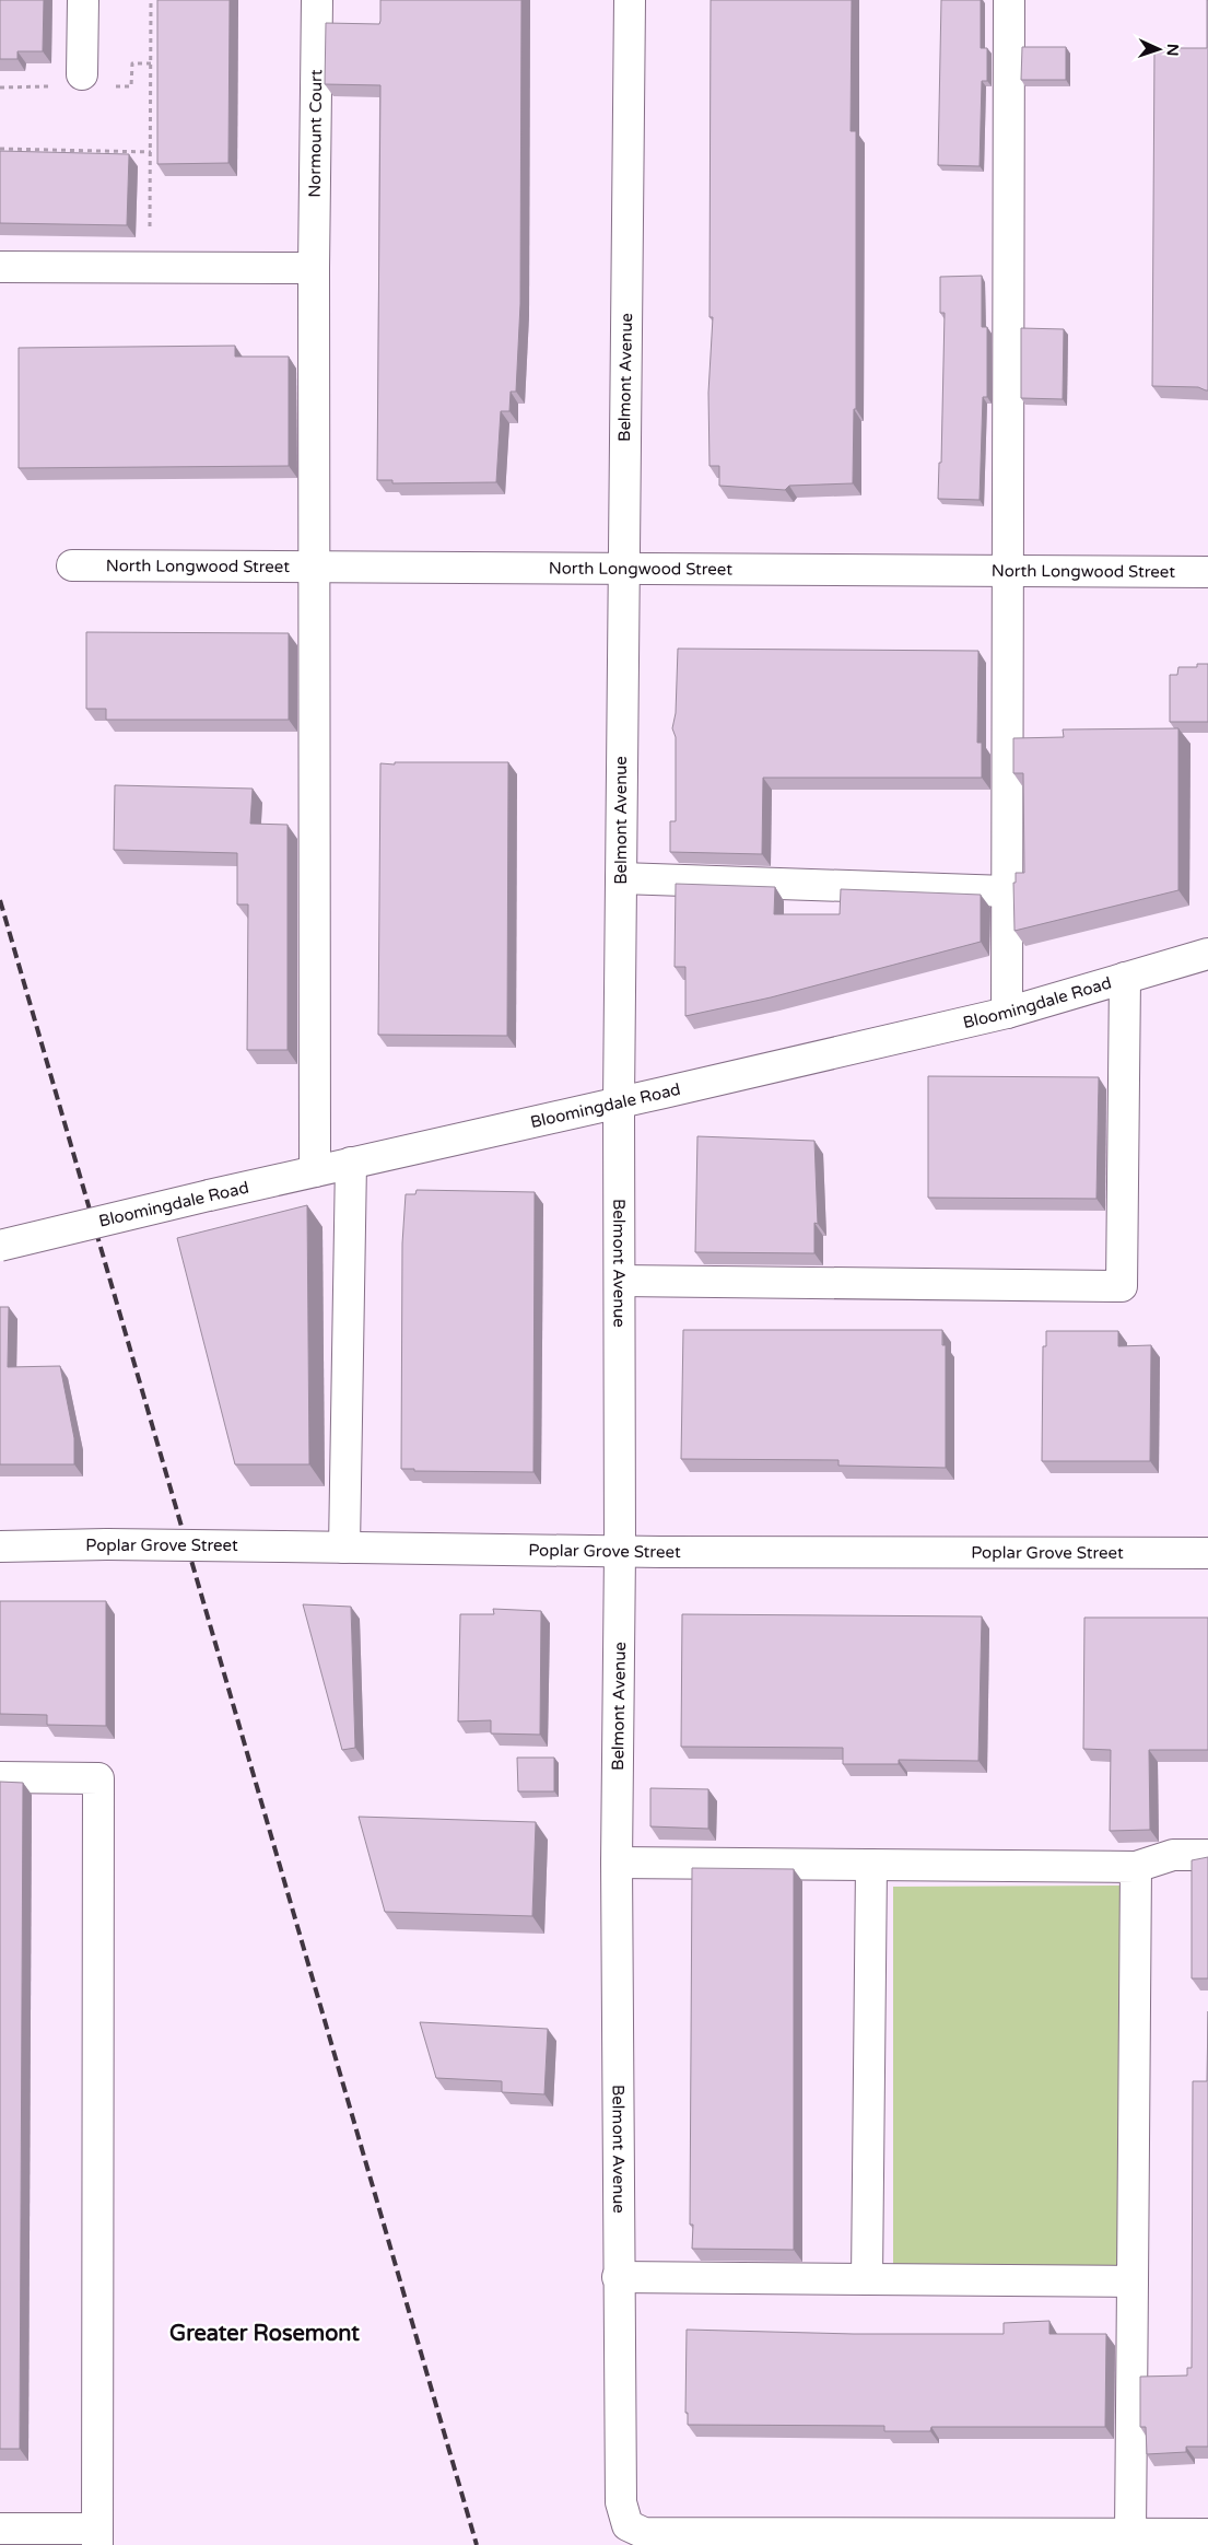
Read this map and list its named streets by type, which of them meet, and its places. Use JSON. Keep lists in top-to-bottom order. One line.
{"streets":{"street":["Normount Court","Belmont Avenue","North Longwood Street","Bloomingdale Road","Poplar Grove Street"]},"crossings":[["Normount Court","North Longwood Street"],["Normount Court","Bloomingdale Road"],["Belmont Avenue","North Longwood Street"],["Belmont Avenue","Bloomingdale Road"],["Belmont Avenue","Poplar Grove Street"]],"districts":["Greater Rosemont"],"north":"right"}
